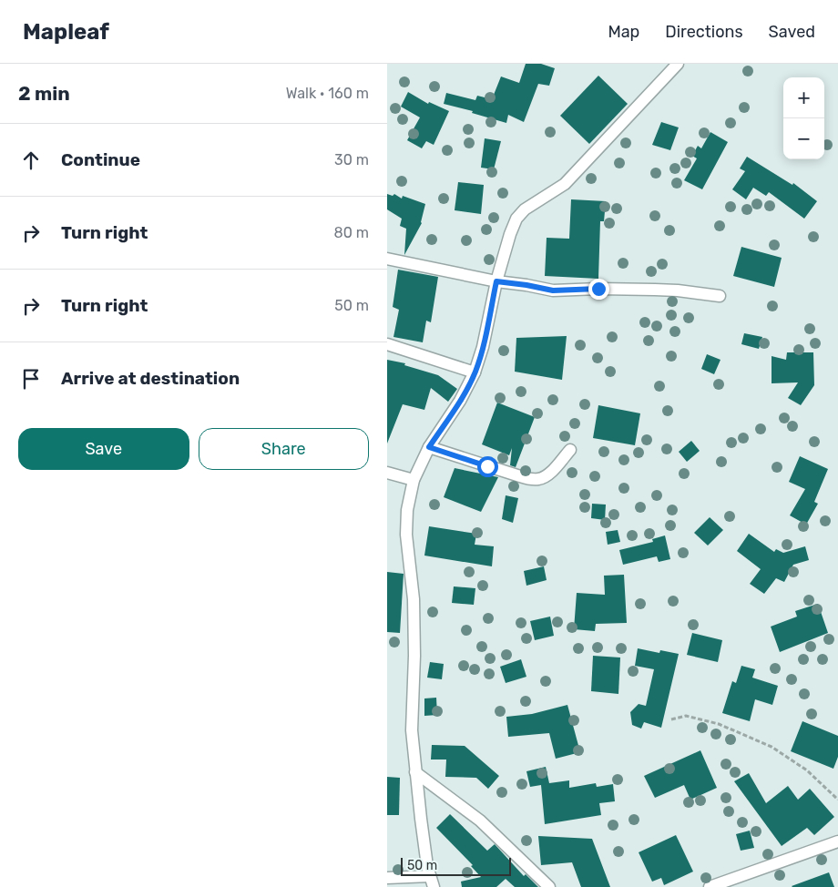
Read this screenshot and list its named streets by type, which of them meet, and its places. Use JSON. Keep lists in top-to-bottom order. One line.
{"scale_bar":"50 m","page":{"header":"Mapleaf","nav":["Map","Directions","Saved"],"heading":["2 min","Walk · 160 m"],"map_buttons":["+","−"],"list":[["Continue","30 m"],["Turn right","80 m"],["Turn right","50 m"],"Arrive at destination"],"buttons":["Save","Share"],"scale":"50 m"}}
